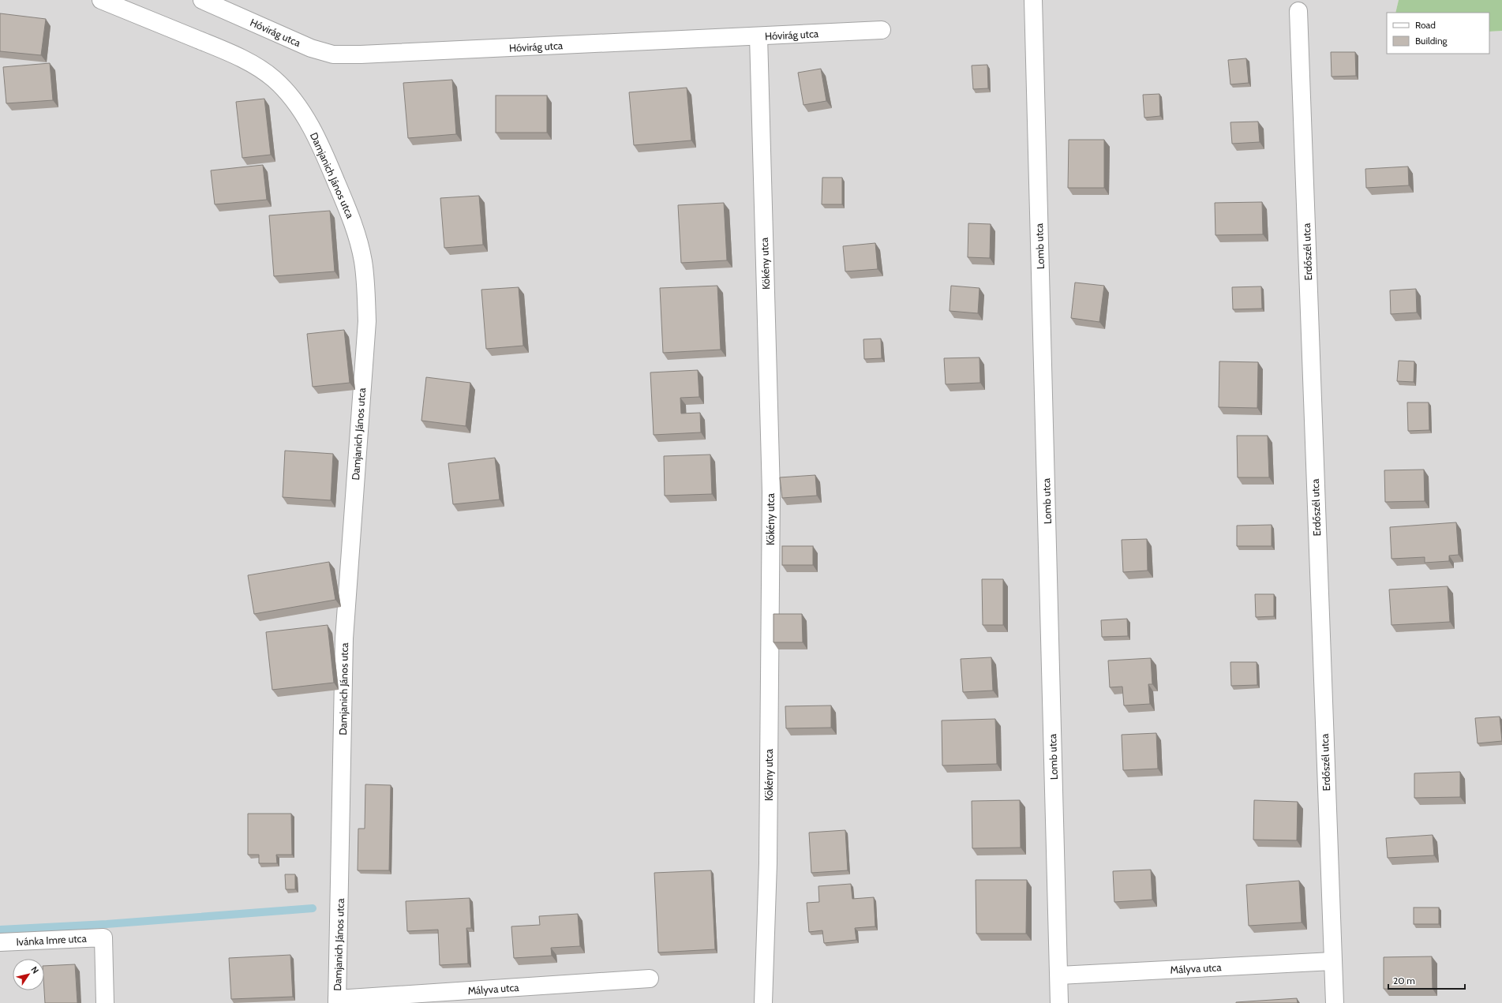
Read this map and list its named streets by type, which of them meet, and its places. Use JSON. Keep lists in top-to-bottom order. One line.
{"streets":{"street":["Hóvirág utca","Damjanich János utca","Lomb utca","Erdőszél utca","Kökény utca","Ivánka Imre utca","Mályva utca"]},"crossings":[["Hóvirág utca","Kökény utca"],["Damjanich János utca","Mályva utca"],["Lomb utca","Mályva utca"],["Erdőszél utca","Mályva utca"]],"legend":["Road","Building"],"scale_bar":"20 m","north":"top right"}
